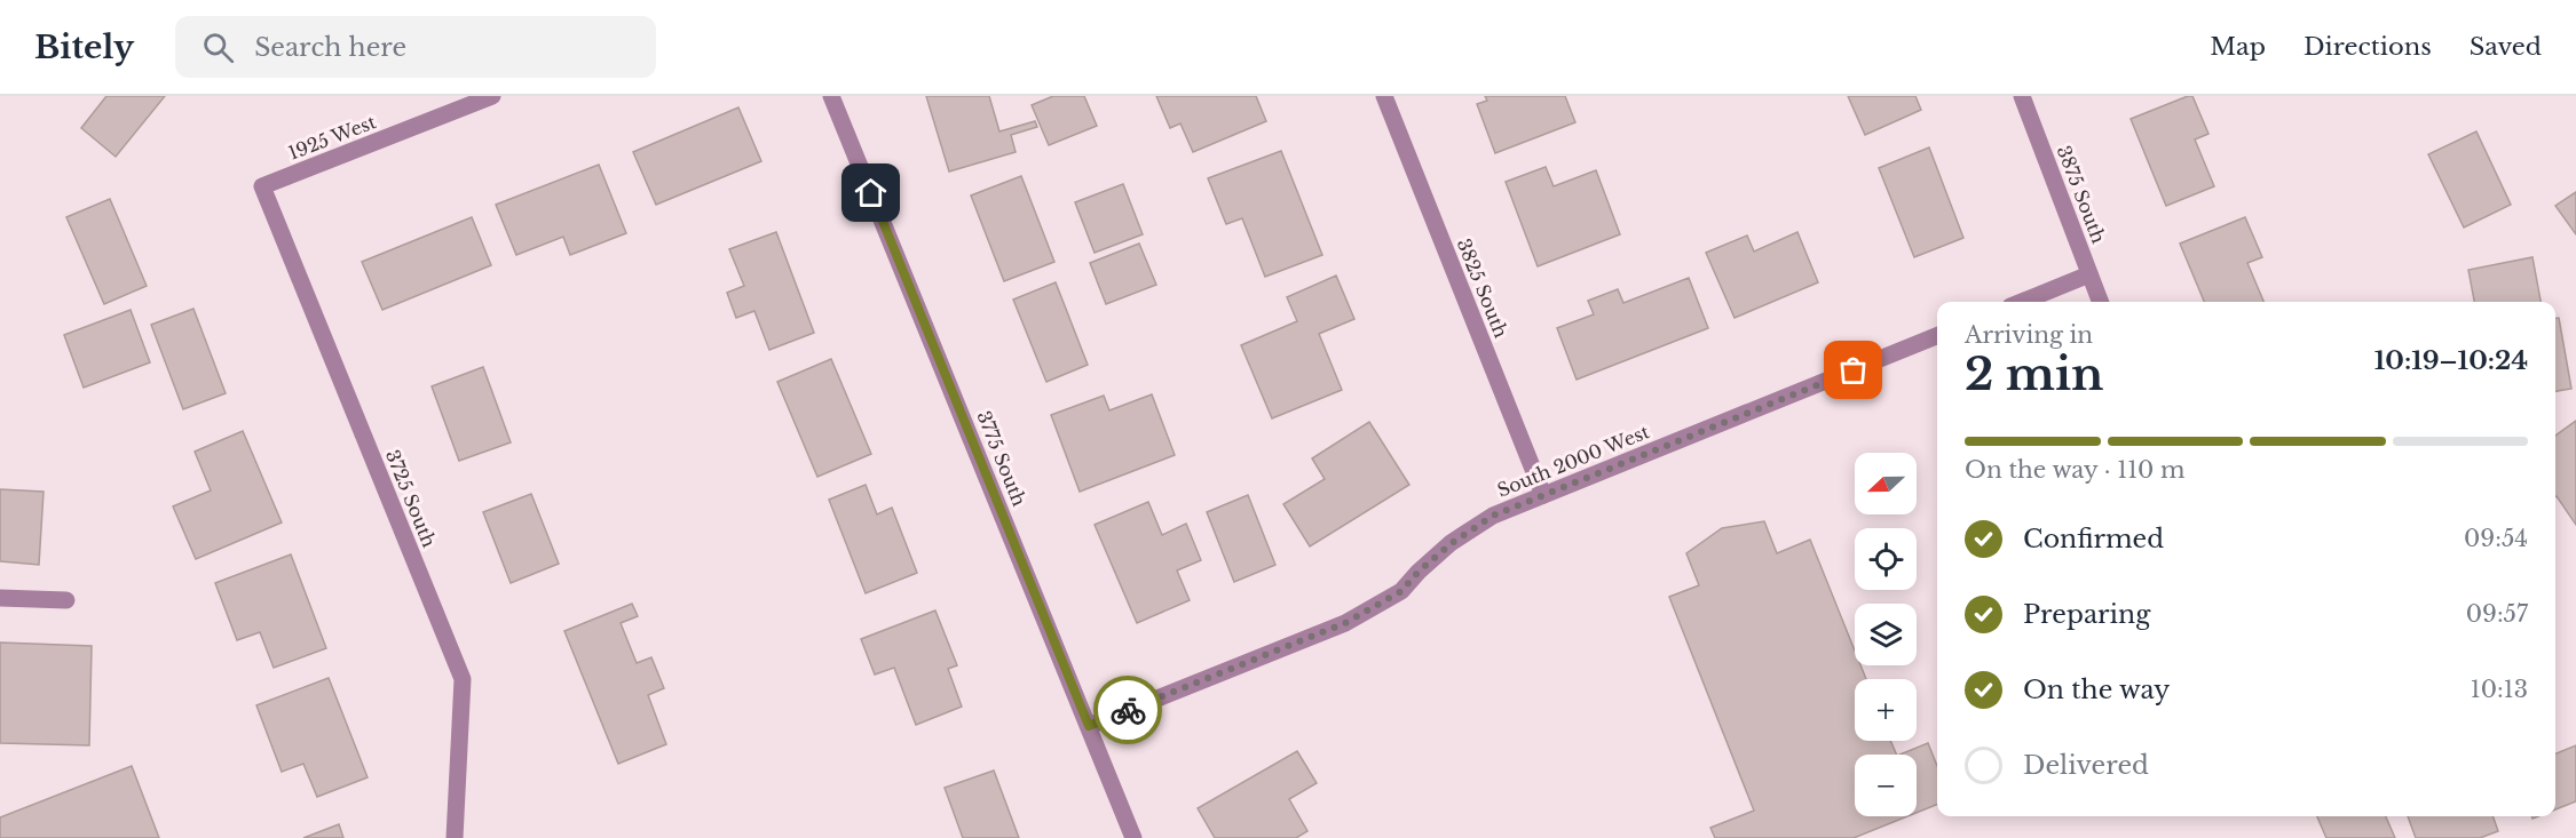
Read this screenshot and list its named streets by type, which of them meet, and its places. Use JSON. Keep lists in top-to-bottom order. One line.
{"streets":{"street":["1925 West","3875 South","3825 South","3775 South","South 2000 West","3725 South"]},"crossings":[["1925 West","3725 South"],["3825 South","South 2000 West"],["3775 South","South 2000 West"]],"north":"left","page":{"header":"Bitely","search":"Search here","nav":["Map","Directions","Saved"],"heading":["2 min","Arriving in","10:19–10:24"],"bar":"On the way · 110 m","map_buttons":["+","−"],"list":[["Confirmed","09:54"],["Preparing","09:57"],["On the way","10:13"],"Delivered"]}}
